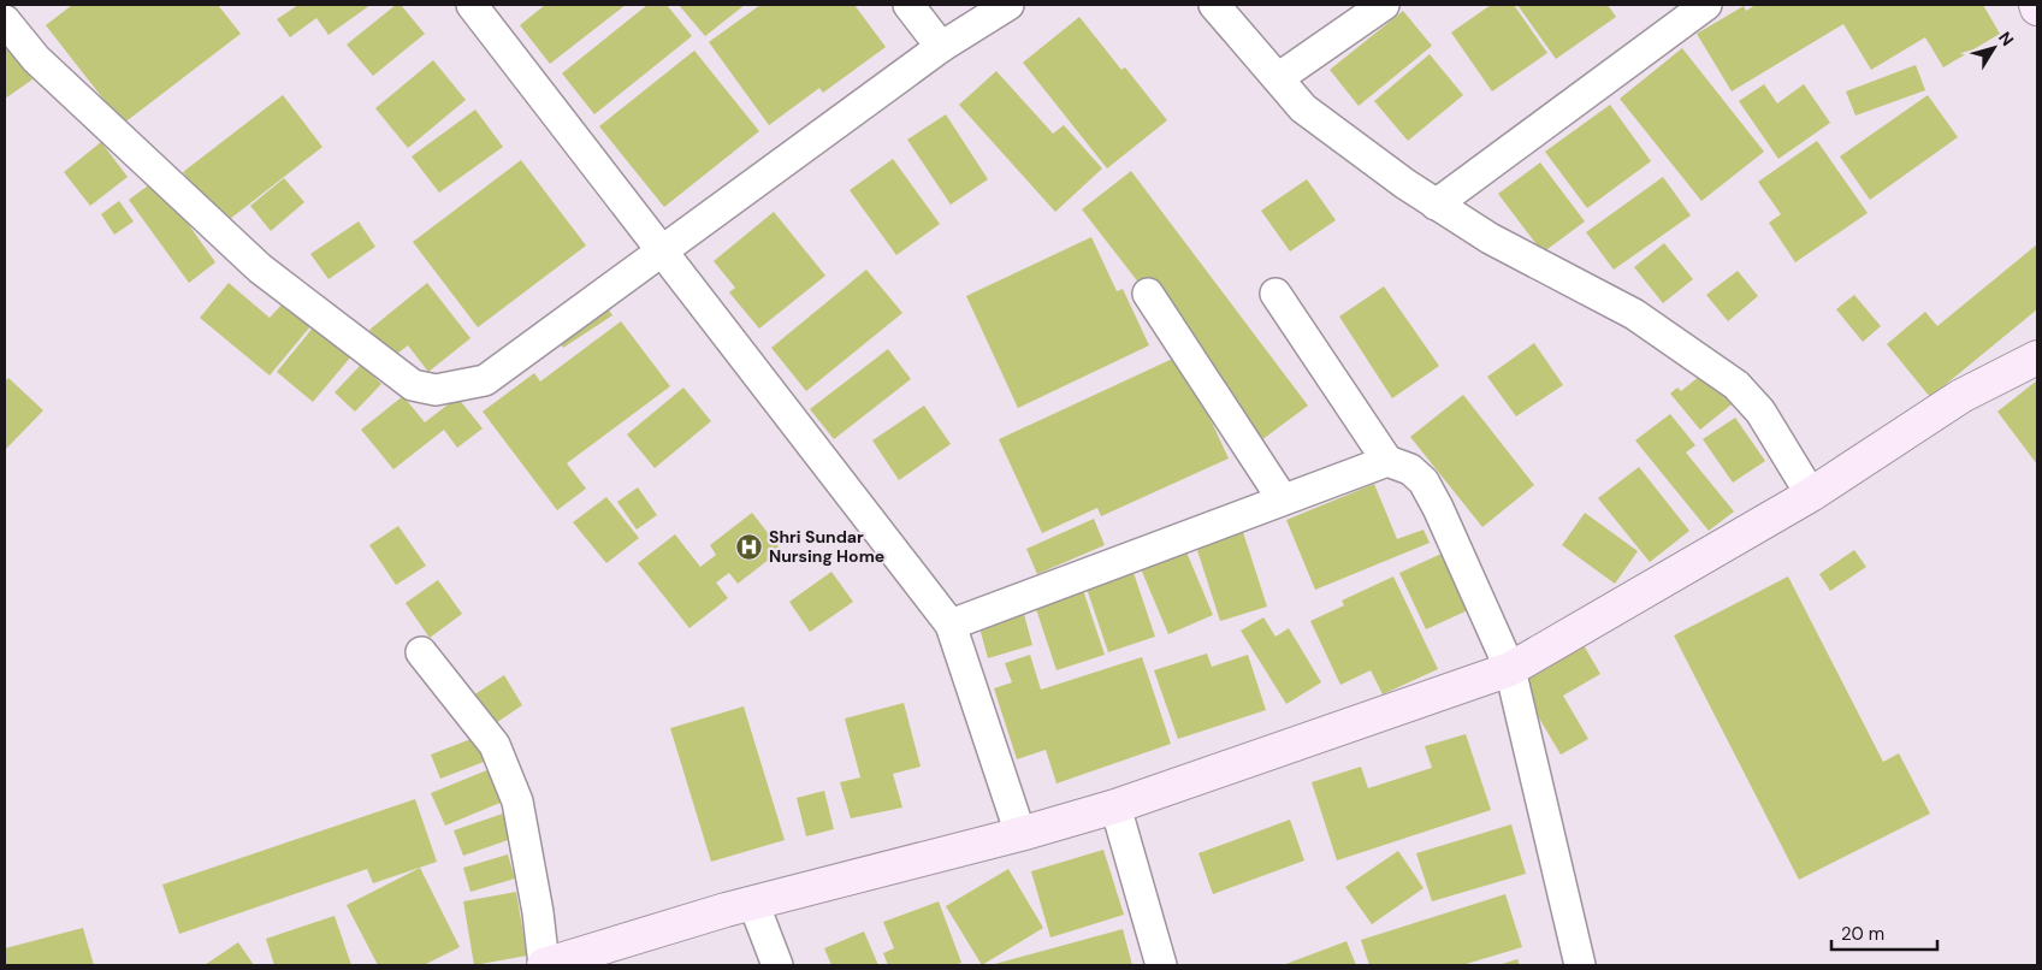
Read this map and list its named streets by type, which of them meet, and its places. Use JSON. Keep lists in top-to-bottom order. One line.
{"places":{"hospital":["Shri Sundar Nursing Home"]},"scale_bar":"20 m","north":"top right"}
